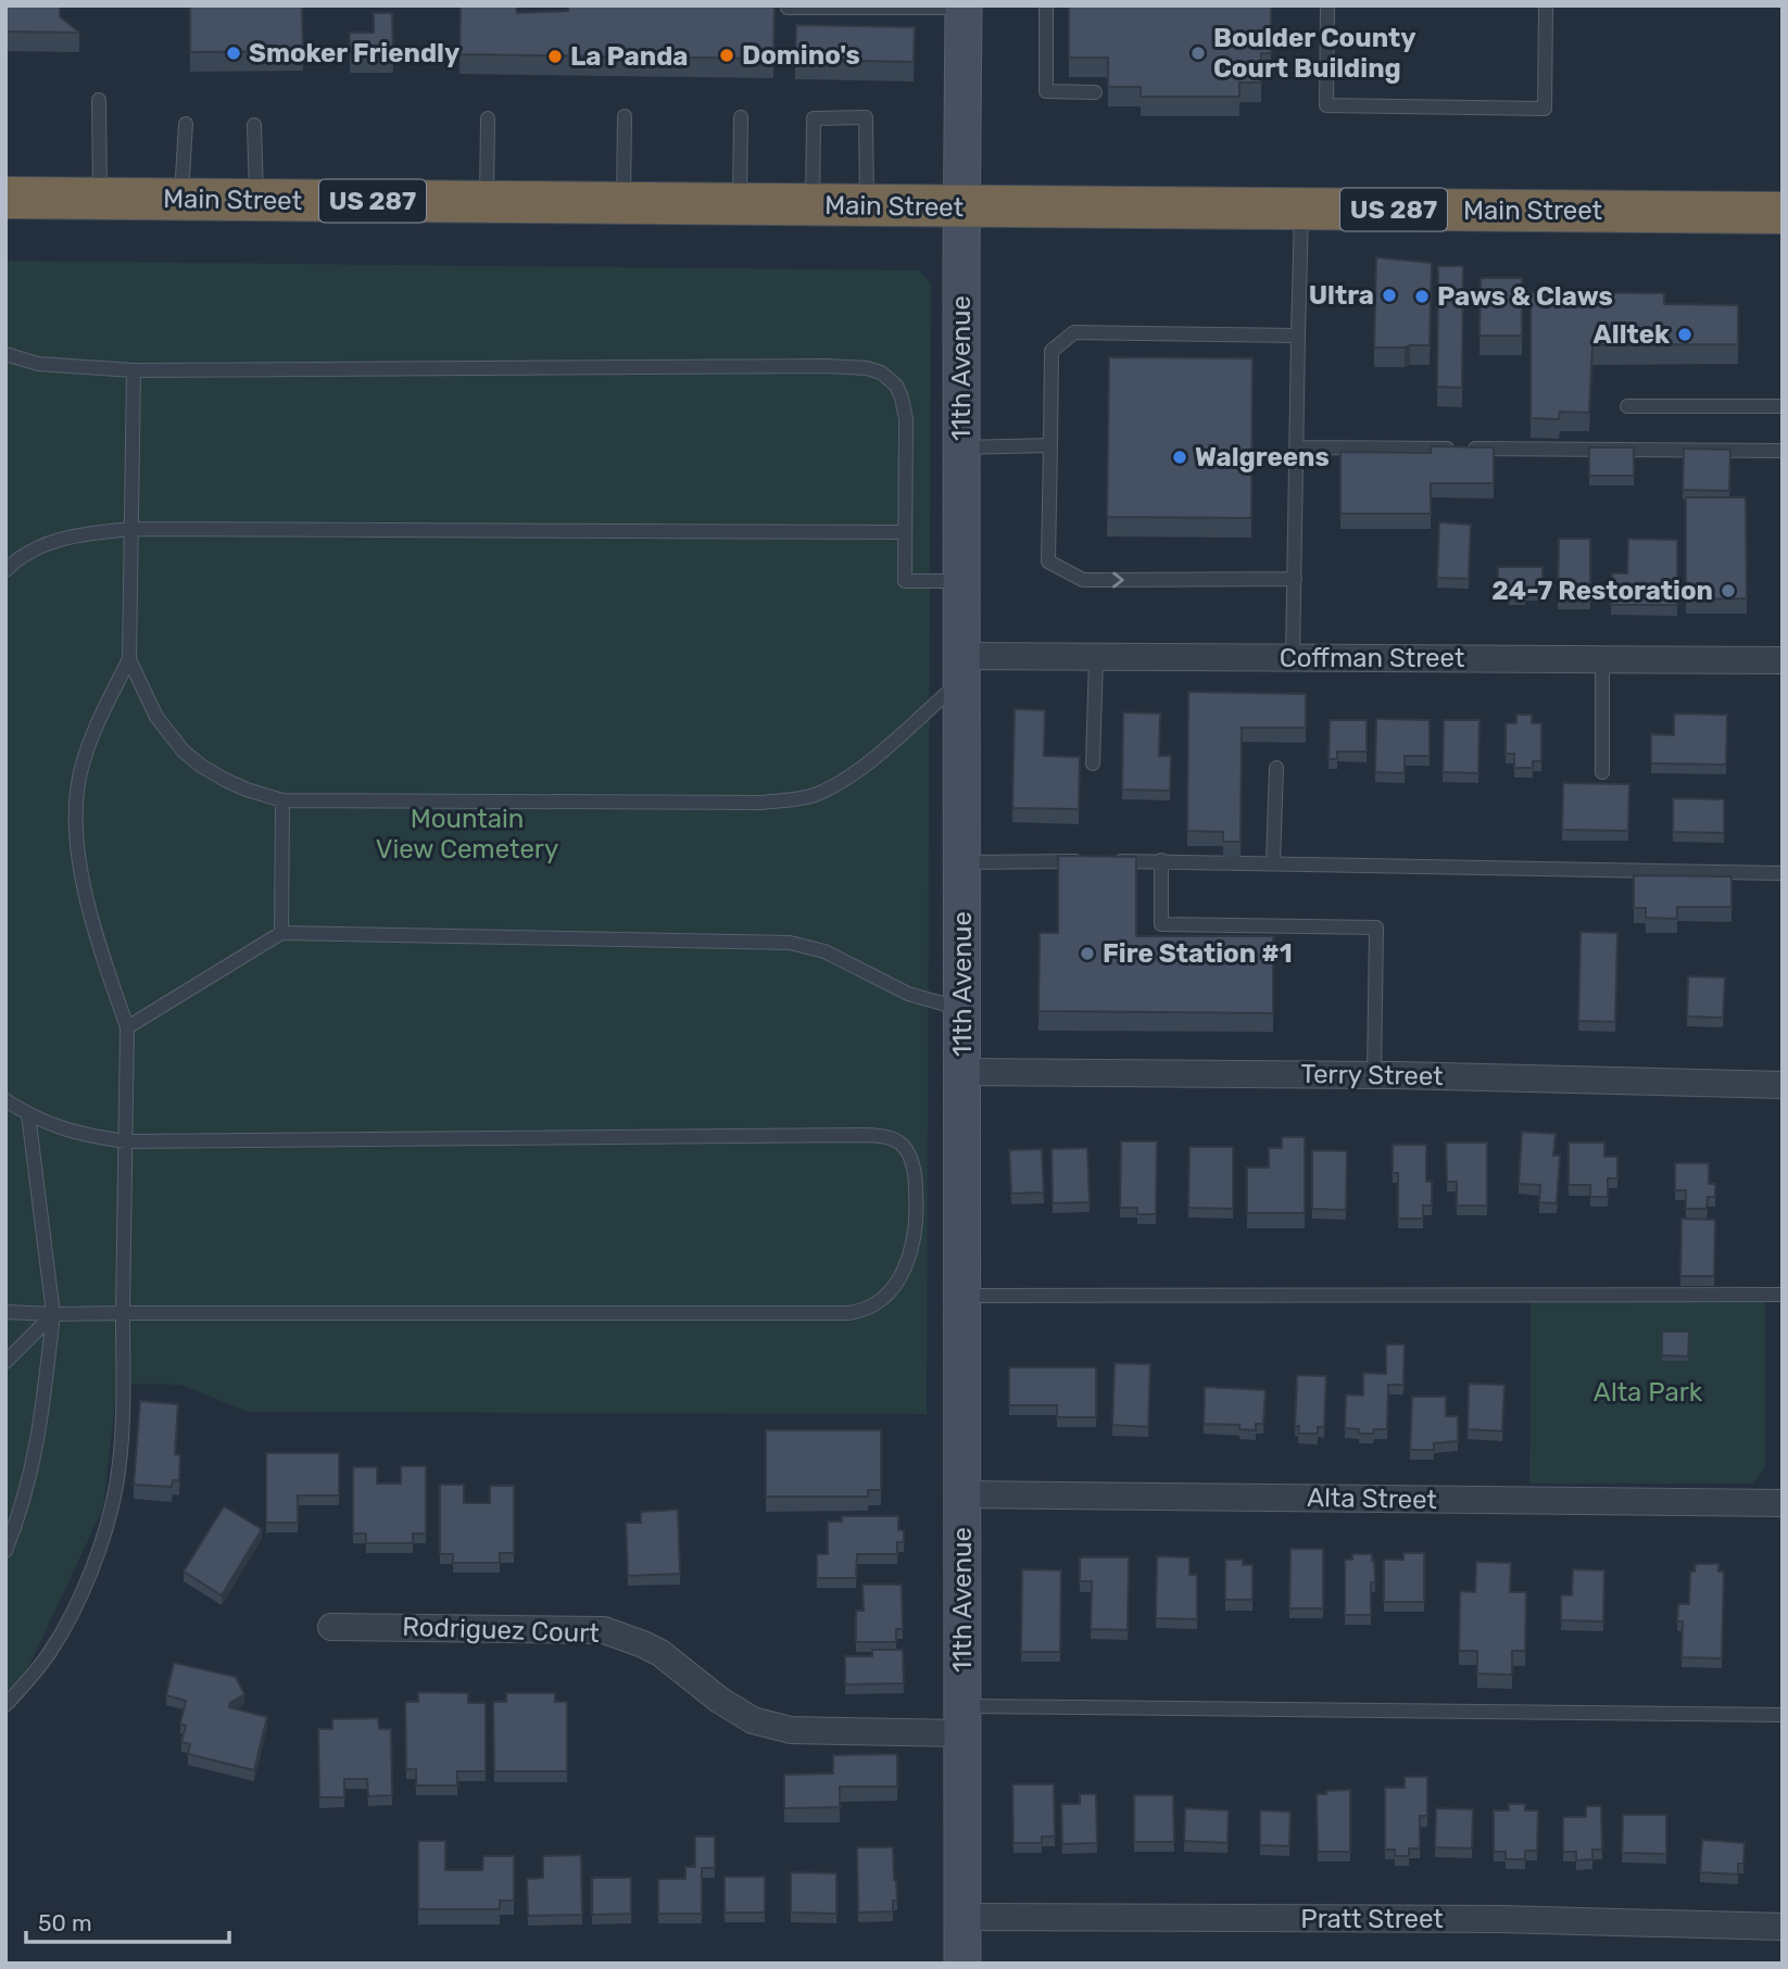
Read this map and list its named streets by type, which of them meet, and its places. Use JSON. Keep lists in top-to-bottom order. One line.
{"streets":{"highway":["Main Street","US 287"],"street":["11th Avenue","Coffman Street","Terry Street","Alta Street","Rodriguez Court","Pratt Street"]},"crossings":[["Main Street","11th Avenue"],["11th Avenue","Coffman Street"],["11th Avenue","Terry Street"],["11th Avenue","Alta Street"],["11th Avenue","Rodriguez Court"],["11th Avenue","Pratt Street"]],"parks":["Mountain View Cemetery","Alta Park"],"places":["Smoker Friendly","Boulder County Court Building","Domino's","La Panda","Ultra","Paws & Claws","Alltek","Walgreens","24-7 Restoration","Fire Station #1"],"scale_bar":"50 m"}
